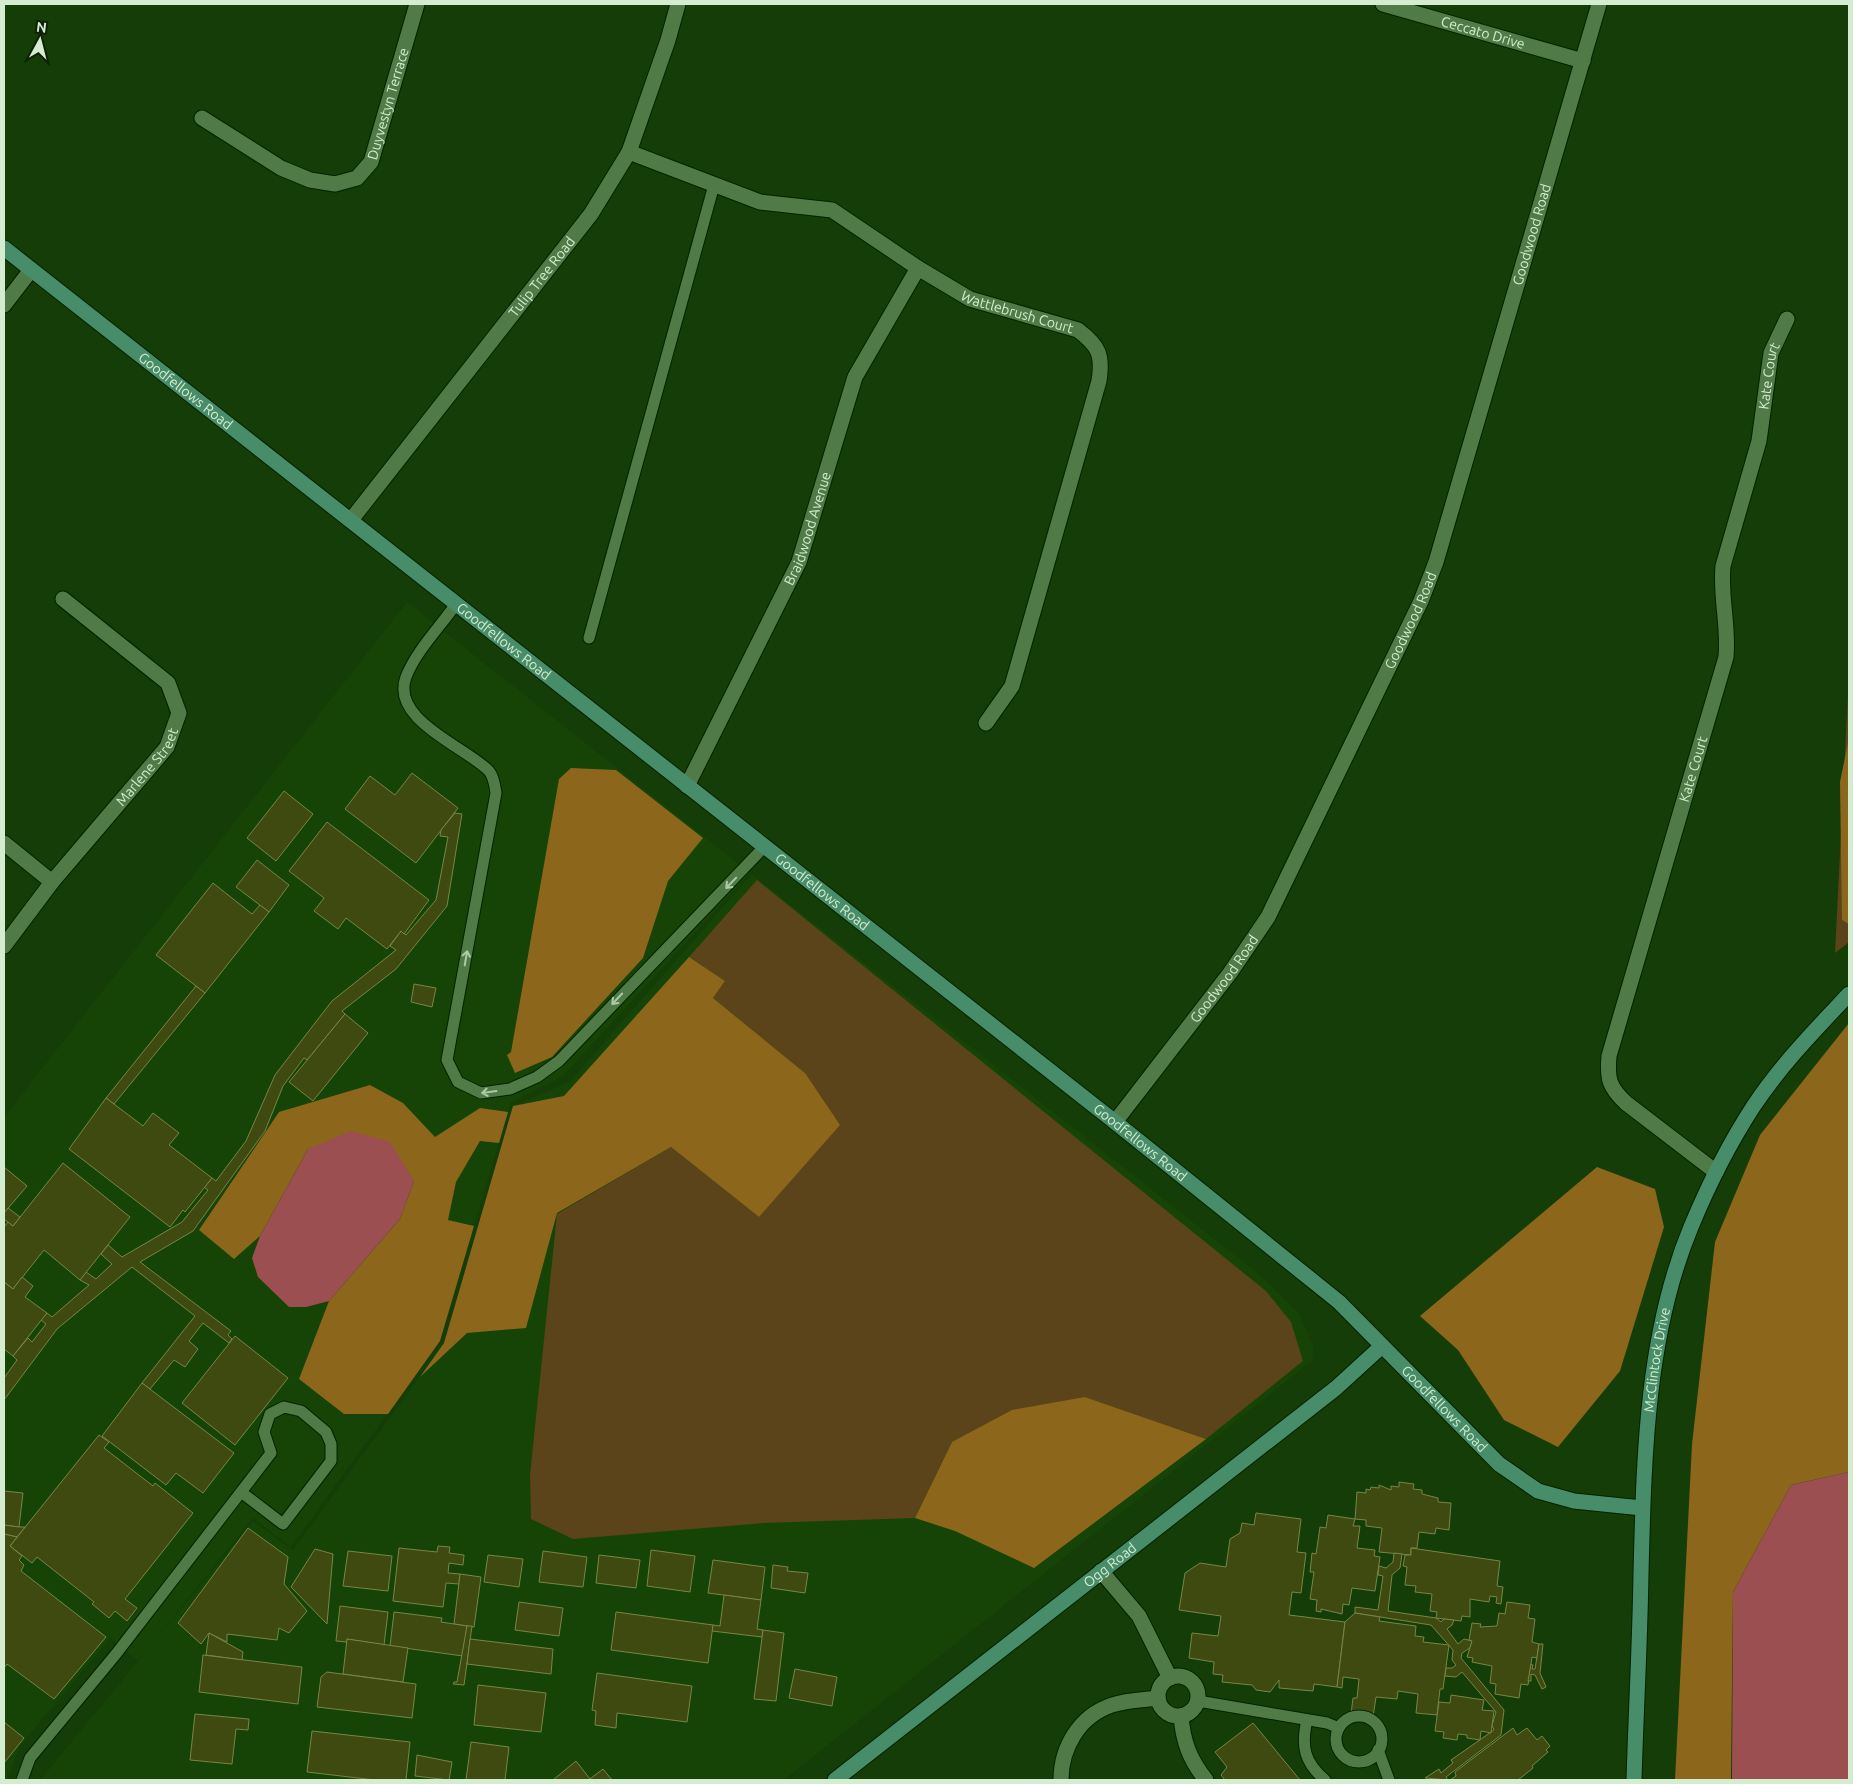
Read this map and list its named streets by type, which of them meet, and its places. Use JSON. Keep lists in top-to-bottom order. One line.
{"streets":{"street":["Ceccato Drive","Duyvestyn Terrace","Goodwood Road","Tulip Tree Road","Wattlebrush Court","Kate Court","Goodfellows Road","Braidwood Avenue","Marlene Street","McClintock Drive","Ogg Road"]},"crossings":[["Ceccato Drive","Goodwood Road"],["Goodwood Road","Goodfellows Road"],["Tulip Tree Road","Wattlebrush Court"],["Tulip Tree Road","Goodfellows Road"],["Wattlebrush Court","Braidwood Avenue"],["Kate Court","McClintock Drive"],["Goodfellows Road","Braidwood Avenue"],["Goodfellows Road","McClintock Drive"],["Goodfellows Road","Ogg Road"]],"north":"top"}
